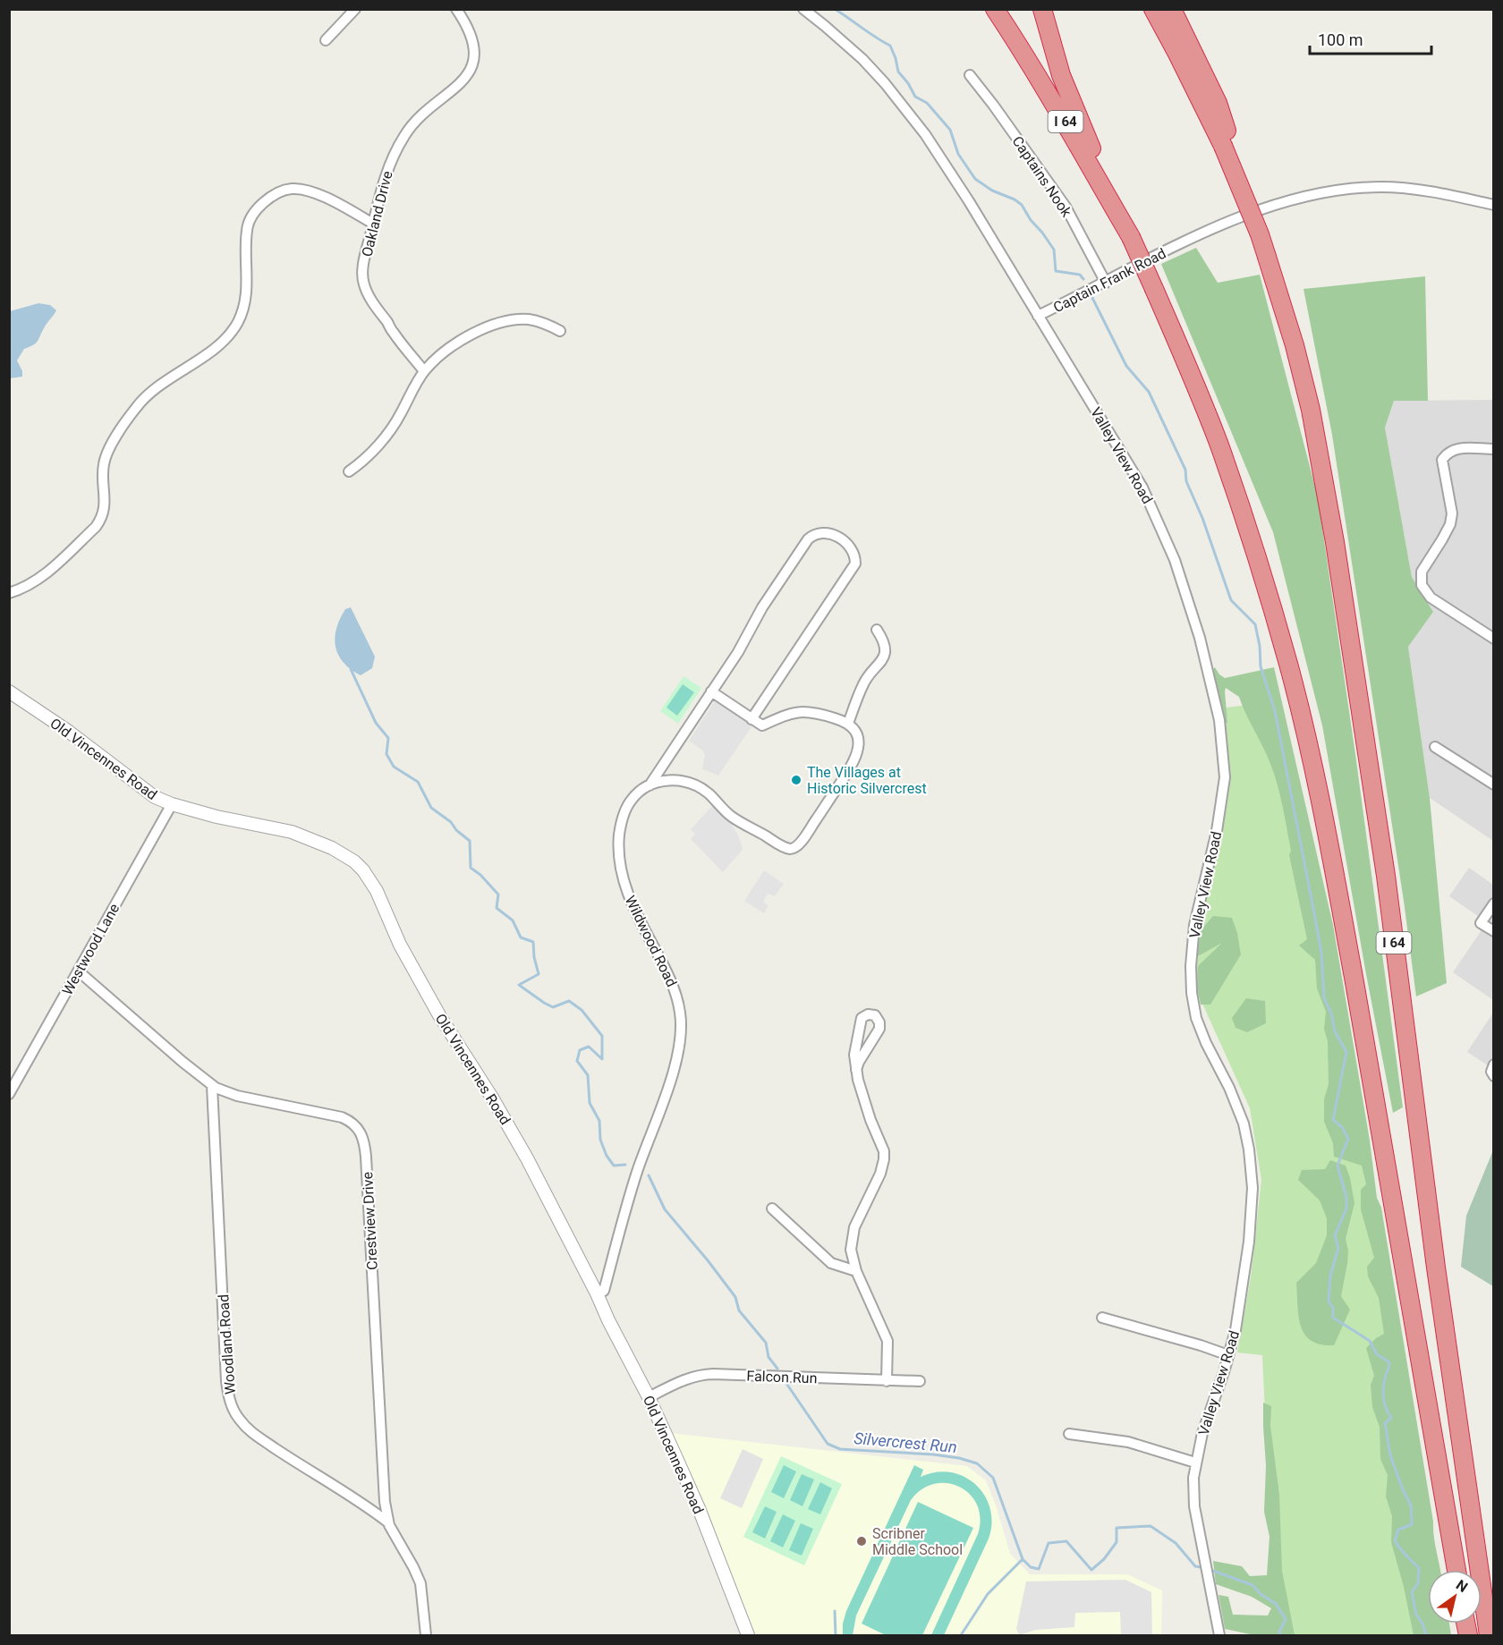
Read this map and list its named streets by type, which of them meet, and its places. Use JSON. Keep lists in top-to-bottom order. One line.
{"streets":{"highway":["I 64"],"street":["Captains Nook","Oakland Drive","Captain Frank Road","Valley View Road","Old Vincennes Road","Wildwood Road","Westwood Lane","Crestview Drive","Woodland Road","Falcon Run"]},"crossings":[["Captains Nook","Captain Frank Road"],["Captain Frank Road","Valley View Road"],["Old Vincennes Road","Wildwood Road"],["Old Vincennes Road","Westwood Lane"],["Old Vincennes Road","Falcon Run"],["Westwood Lane","Crestview Drive"],["Crestview Drive","Woodland Road"]],"water":["Silvercrest Run"],"places":["The Villages at Historic Silvercrest","Scribner Middle School"],"scale_bar":"100 m","north":"top right"}
